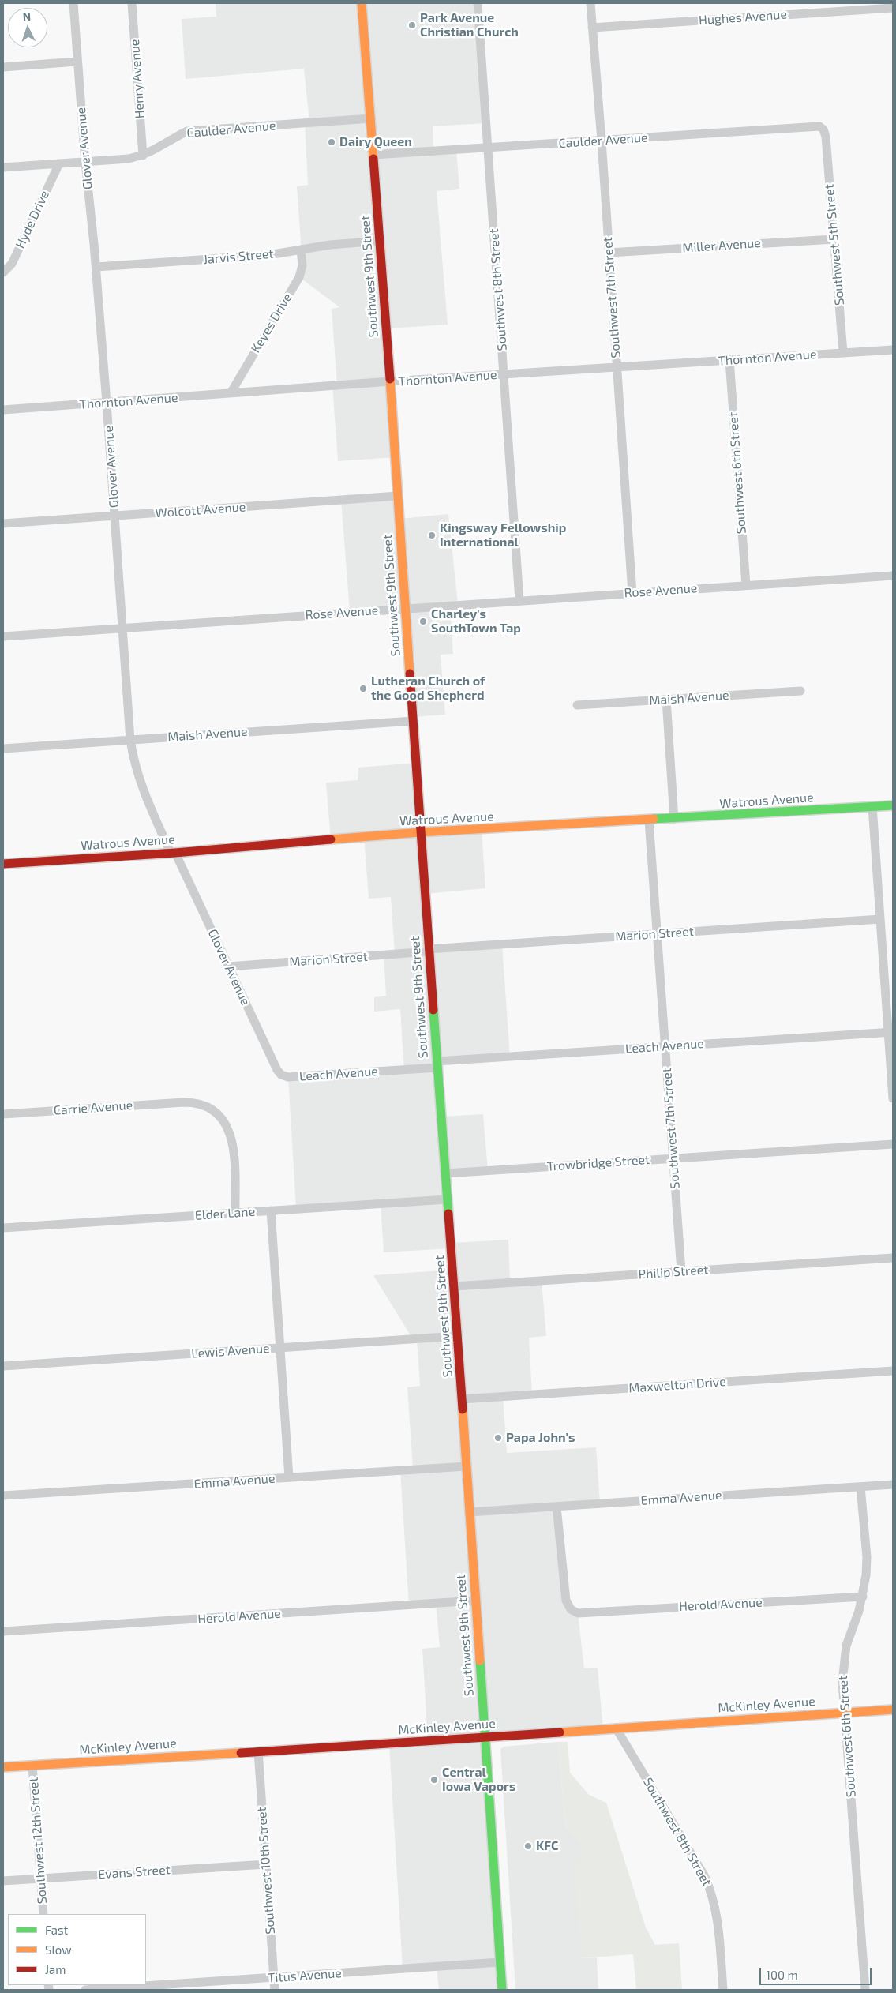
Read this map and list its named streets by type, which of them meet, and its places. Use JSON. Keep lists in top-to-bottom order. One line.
{"streets":{"main road":["Southwest 9th Street","Watrous Avenue","McKinley Avenue"],"street":["Hughes Avenue","Henry Avenue","Caulder Avenue","Glover Avenue","Hyde Drive","Southwest 5th Street","Miller Avenue","Jarvis Street","Southwest 8th Street","Southwest 7th Street","Keyes Drive","Thornton Avenue","Southwest 6th Street","Wolcott Avenue","Rose Avenue","Maish Avenue","Marion Street","Leach Avenue","Carrie Avenue","Trowbridge Street","Elder Lane","Philip Street","Lewis Avenue","Maxwelton Drive","Emma Avenue","Herold Avenue","Southwest 12th Street","Southwest 10th Street","Evans Street","Titus Avenue"]},"crossings":[["Hughes Avenue","Southwest 7th Street"],["Henry Avenue","Caulder Avenue"],["Caulder Avenue","Glover Avenue"],["Caulder Avenue","Hyde Drive"],["Caulder Avenue","Southwest 5th Street"],["Caulder Avenue","Southwest 9th Street"],["Caulder Avenue","Southwest 8th Street"],["Caulder Avenue","Southwest 7th Street"],["Glover Avenue","Jarvis Street"],["Glover Avenue","Thornton Avenue"],["Glover Avenue","Wolcott Avenue"],["Glover Avenue","Rose Avenue"],["Glover Avenue","Maish Avenue"],["Glover Avenue","Watrous Avenue"],["Glover Avenue","Marion Street"],["Glover Avenue","Leach Avenue"],["Southwest 5th Street","Miller Avenue"],["Southwest 5th Street","Thornton Avenue"],["Miller Avenue","Southwest 7th Street"],["Jarvis Street","Southwest 9th Street"],["Jarvis Street","Keyes Drive"],["Southwest 9th Street","Thornton Avenue"],["Southwest 9th Street","Wolcott Avenue"],["Southwest 9th Street","Rose Avenue"],["Southwest 9th Street","Maish Avenue"],["Southwest 9th Street","Watrous Avenue"],["Southwest 9th Street","Marion Street"],["Southwest 9th Street","Leach Avenue"],["Southwest 9th Street","Trowbridge Street"],["Southwest 9th Street","Elder Lane"],["Southwest 9th Street","Philip Street"],["Southwest 9th Street","Lewis Avenue"],["Southwest 9th Street","Maxwelton Drive"],["Southwest 9th Street","Emma Avenue"],["Southwest 9th Street","Herold Avenue"],["Southwest 9th Street","McKinley Avenue"],["Southwest 9th Street","Titus Avenue"],["Southwest 8th Street","Thornton Avenue"],["Southwest 8th Street","Rose Avenue"],["Southwest 8th Street","McKinley Avenue"],["Southwest 7th Street","Thornton Avenue"],["Southwest 7th Street","Rose Avenue"],["Southwest 7th Street","Watrous Avenue"],["Southwest 7th Street","Marion Street"],["Southwest 7th Street","Leach Avenue"],["Southwest 7th Street","Trowbridge Street"],["Southwest 7th Street","Philip Street"],["Keyes Drive","Thornton Avenue"],["Thornton Avenue","Southwest 6th Street"],["Southwest 6th Street","Rose Avenue"],["Southwest 6th Street","Emma Avenue"],["Southwest 6th Street","Herold Avenue"],["Southwest 6th Street","McKinley Avenue"],["Carrie Avenue","Elder Lane"],["Emma Avenue","Herold Avenue"],["McKinley Avenue","Southwest 12th Street"],["McKinley Avenue","Southwest 10th Street"],["Southwest 12th Street","Evans Street"],["Southwest 10th Street","Evans Street"],["Southwest 10th Street","Titus Avenue"]],"places":["Park Avenue Christian Church","Dairy Queen","Kingsway Fellowship International","Charley's SouthTown Tap","Lutheran Church of the Good Shepherd","Papa John's","Central Iowa Vapors","KFC"],"legend":["Fast","Slow","Jam"],"scale_bar":"100 m","north":"top"}
